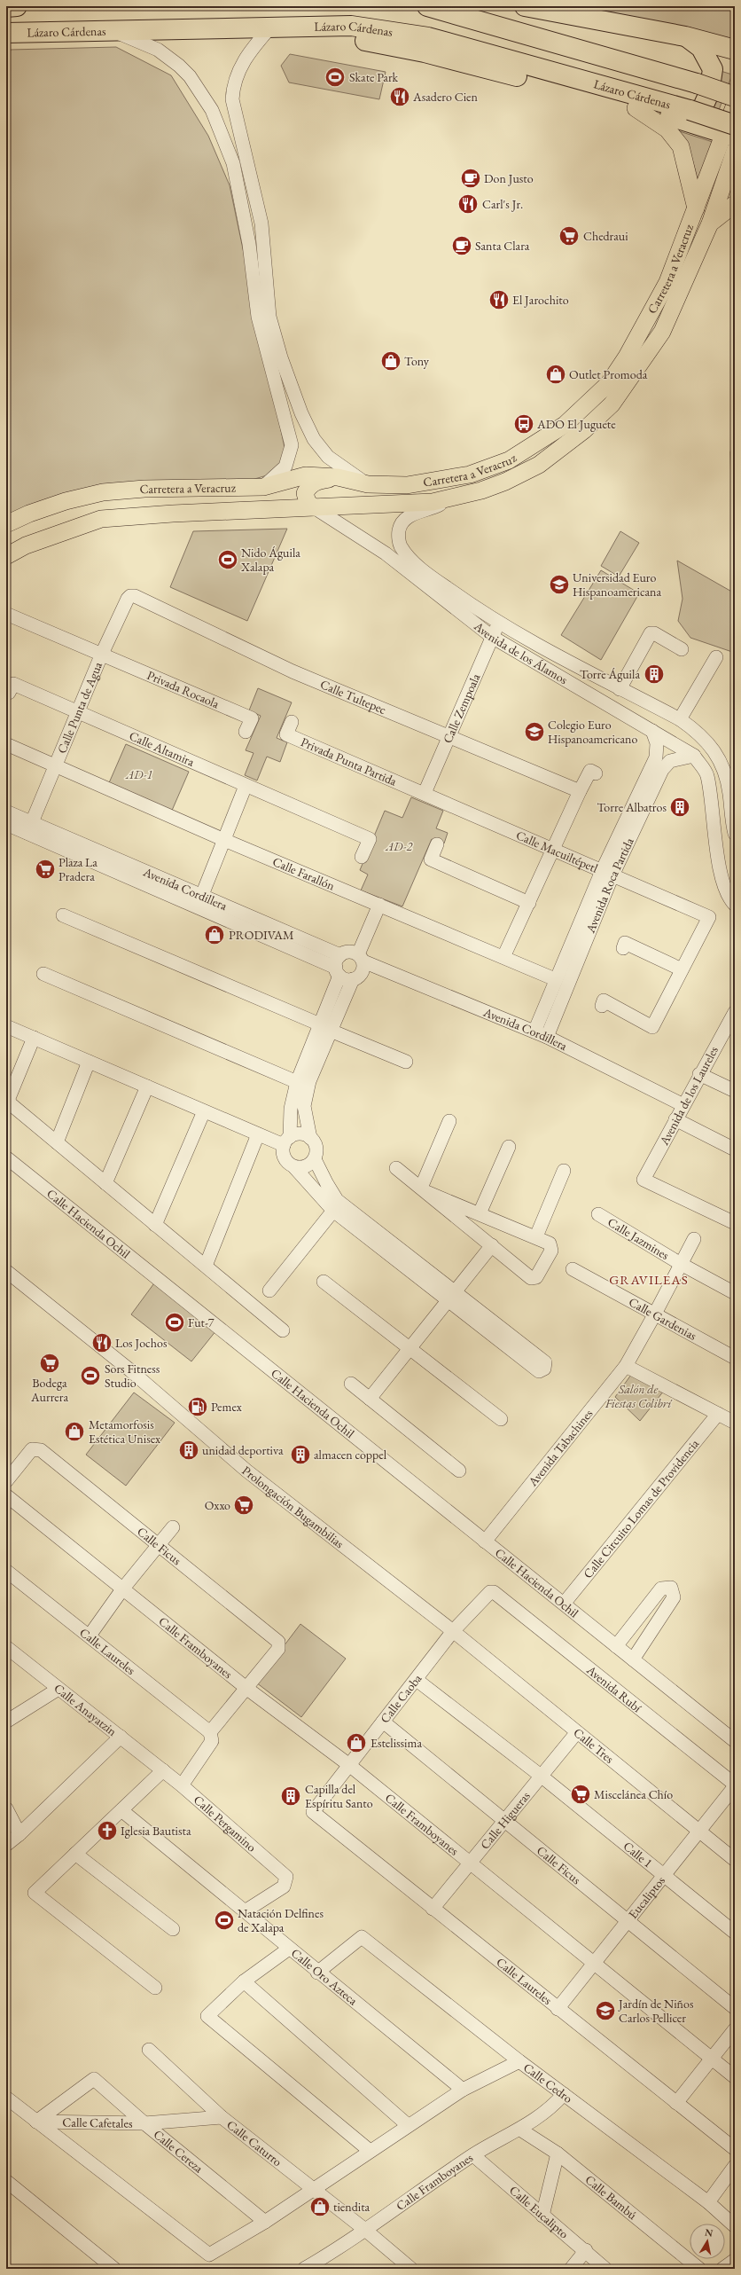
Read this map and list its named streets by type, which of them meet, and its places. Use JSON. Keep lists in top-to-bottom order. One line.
{"streets":{"highway":["Lázaro Cárdenas"],"main road":["Carretera a Veracruz"],"street":["Avenida de los Álamos","Privada Rocaola","Calle Tultepec","Calle Punta de Agua","Calle Zempoala","Calle Altamira","Privada Punta Partida","Calle Macuiltépetl","Calle Farallón","Avenida Roca Partida","Avenida Cordillera","Avenida de los Laureles","Calle Hacienda Ochil","Calle Jazmines","Calle Gardenias","Avenida Tabachines","Prolongación Bugambilias","Calle Circuito Lomas de Providencia","Calle Ficus","Calle Framboyanes","Calle Laureles","Avenida Rubí","Calle Caoba","Calle Anayatzin","Calle Tres","Calle Higueras","Calle Pergamino","Calle 1","Eucaliptos","Calle Oro Azteca","Calle Cedro","Calle Cafetales","Calle Caturro","Calle Cereza","Calle Bambú","Calle Eucalipto"]},"crossings":[["Carretera a Veracruz","Avenida de los Álamos"],["Avenida de los Álamos","Calle Zempoala"],["Avenida de los Álamos","Avenida Roca Partida"],["Privada Rocaola","Calle Punta de Agua"],["Calle Tultepec","Calle Punta de Agua"],["Calle Tultepec","Calle Zempoala"],["Calle Punta de Agua","Calle Altamira"],["Calle Punta de Agua","Calle Farallón"],["Calle Punta de Agua","Avenida Cordillera"],["Calle Zempoala","Privada Punta Partida"],["Calle Zempoala","Calle Macuiltépetl"],["Privada Punta Partida","Calle Macuiltépetl"],["Calle Macuiltépetl","Avenida Roca Partida"],["Calle Farallón","Avenida Roca Partida"],["Avenida Roca Partida","Avenida Cordillera"],["Avenida Cordillera","Avenida de los Laureles"],["Calle Hacienda Ochil","Avenida Tabachines"],["Calle Hacienda Ochil","Calle Circuito Lomas de Providencia"],["Calle Jazmines","Avenida Tabachines"],["Calle Gardenias","Avenida Tabachines"],["Prolongación Bugambilias","Calle Caoba"],["Prolongación Bugambilias","Calle Tres"],["Calle Ficus","Calle Framboyanes"],["Calle Ficus","Calle Caoba"],["Calle Ficus","Calle Higueras"],["Calle Ficus","Eucaliptos"],["Calle Framboyanes","Calle Caoba"],["Calle Framboyanes","Calle Higueras"],["Calle Framboyanes","Eucaliptos"],["Calle Framboyanes","Calle Cedro"],["Calle Framboyanes","Calle Caturro"],["Calle Framboyanes","Calle Bambú"],["Calle Framboyanes","Calle Eucalipto"],["Calle Laureles","Calle Caoba"],["Calle Laureles","Calle Higueras"],["Calle Laureles","Eucaliptos"],["Avenida Rubí","Calle Caoba"],["Avenida Rubí","Eucaliptos"],["Calle Caoba","Calle Tres"],["Calle Caoba","Calle 1"],["Calle Anayatzin","Calle Pergamino"],["Calle Tres","Calle Higueras"],["Calle Tres","Eucaliptos"],["Calle Higueras","Calle 1"],["Calle Pergamino","Calle Oro Azteca"],["Calle 1","Eucaliptos"],["Calle Oro Azteca","Calle Cedro"],["Calle Cafetales","Calle Caturro"],["Calle Cafetales","Calle Cereza"]],"districts":["GRAVILEAS"],"parks":["AD-1","AD-2","Salón de Fiestas Colibrí"],"places":{"sports":["Skate Park","Nido Águila Xalapa","Fut-7","Sors Fitness Studio","Natación Delfines de Xalapa"],"restaurant":["Asadero Cien","Carl's Jr.","El Jarochito","Los Jochos"],"cafe":["Don Justo","Santa Clara"],"supermarket":["Chedraui","Plaza La Pradera","Bodega Aurrera","Oxxo","Miscelánea Chío"],"shop":["Tony","Outlet Promoda","PRODIVAM","Metamorfosis Estética Unisex","Estelissima","tiendita"],"bus stop":["ADO El Juguete"],"school or university":["Universidad Euro Hispanoamericana","Colegio Euro Hispanoamericano","Jardín de Niños Carlos Pellicer"],"building":["Torre Águila","Torre Albatros","unidad deportiva","almacen coppel","Capilla del Espíritu Santo"],"fuel station":["Pemex"],"church":["Iglesia Bautista"]},"north":"top"}
